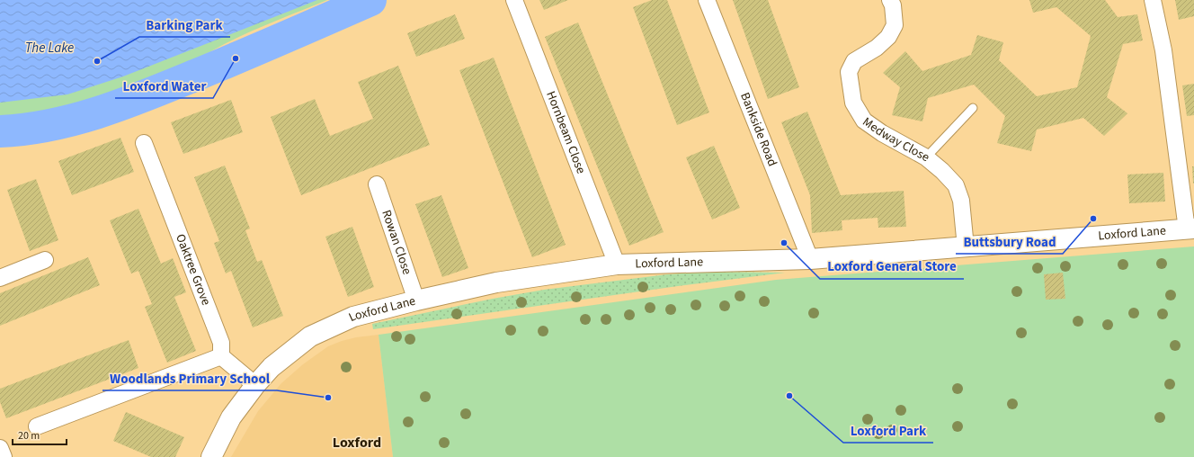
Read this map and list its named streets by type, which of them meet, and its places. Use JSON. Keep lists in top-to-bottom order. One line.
{"streets":{"street":["Bankside Road","Hornbeam Close","Medway Close","Loxford Lane","Rowan Close","Oaktree Grove"]},"crossings":[["Bankside Road","Loxford Lane"],["Hornbeam Close","Loxford Lane"],["Medway Close","Loxford Lane"],["Loxford Lane","Rowan Close"]],"districts":["Loxford"],"water":["The Lake"],"places":["Loxford Water","Barking Park","Buttsbury Road","Loxford General Store","Loxford Park","Woodlands Primary School"],"scale_bar":"20 m"}
